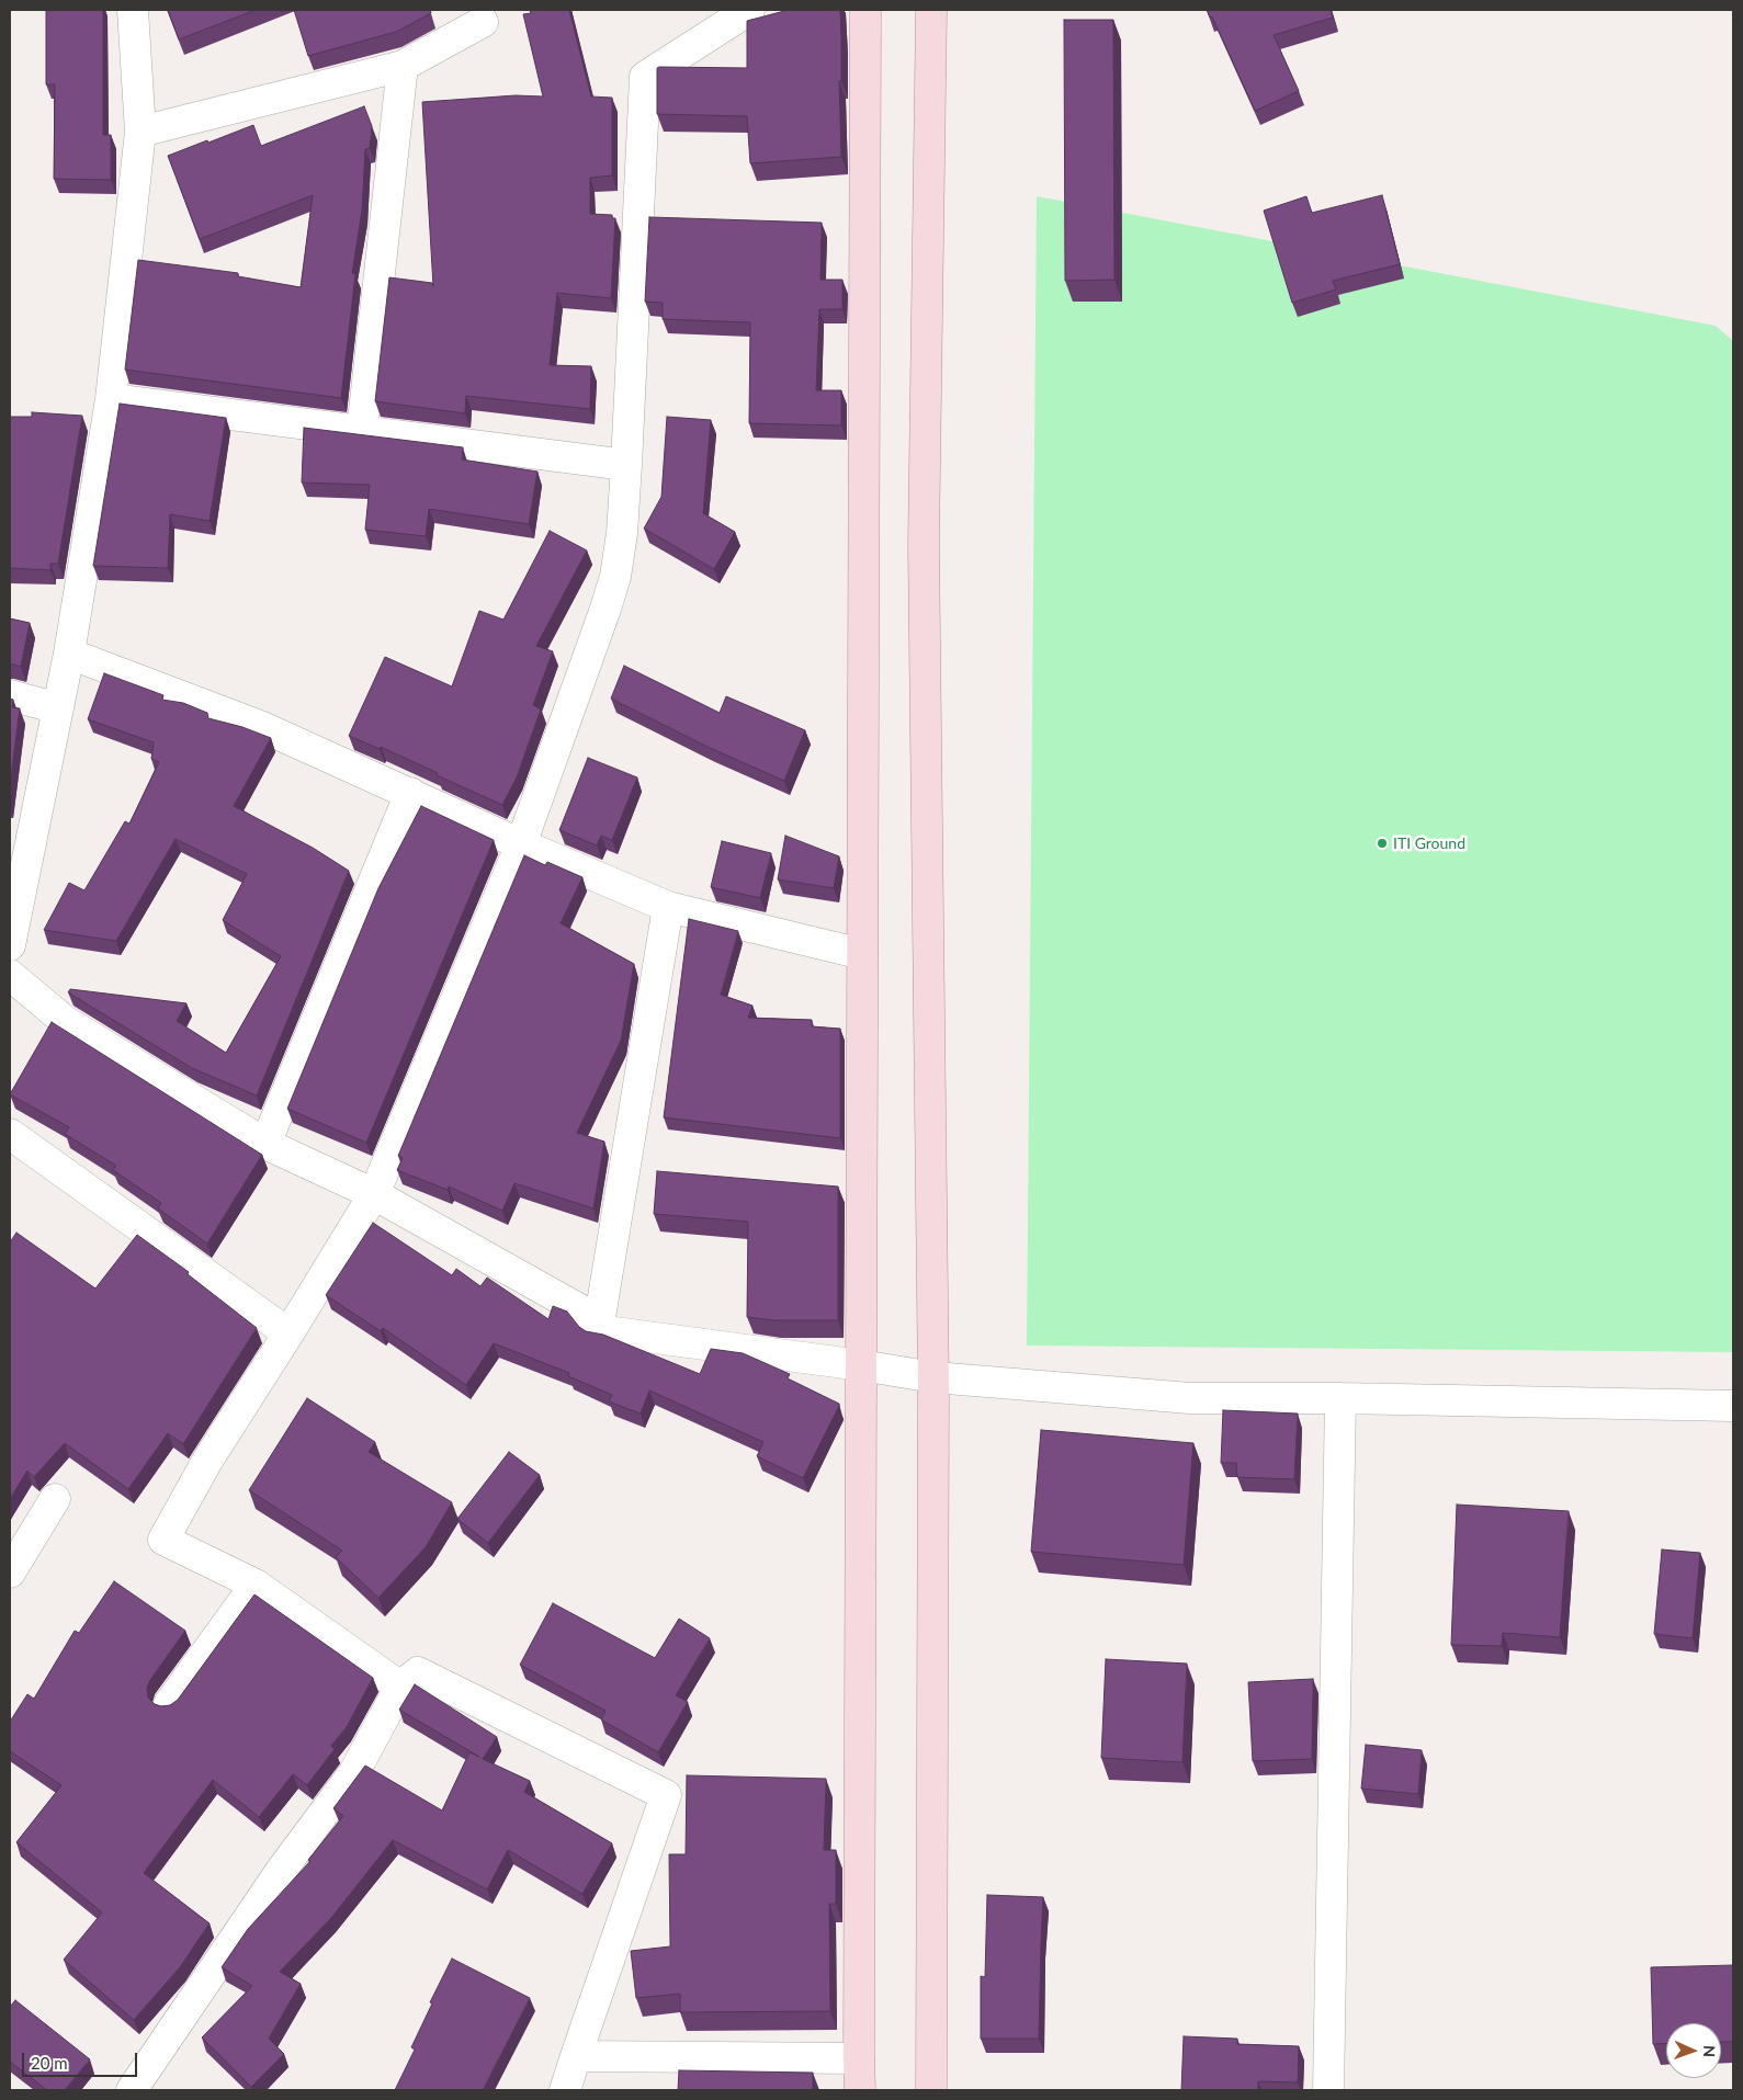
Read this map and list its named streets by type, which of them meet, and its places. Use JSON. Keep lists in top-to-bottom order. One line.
{"places":["ITI Ground"],"scale_bar":"20 m","north":"right"}
